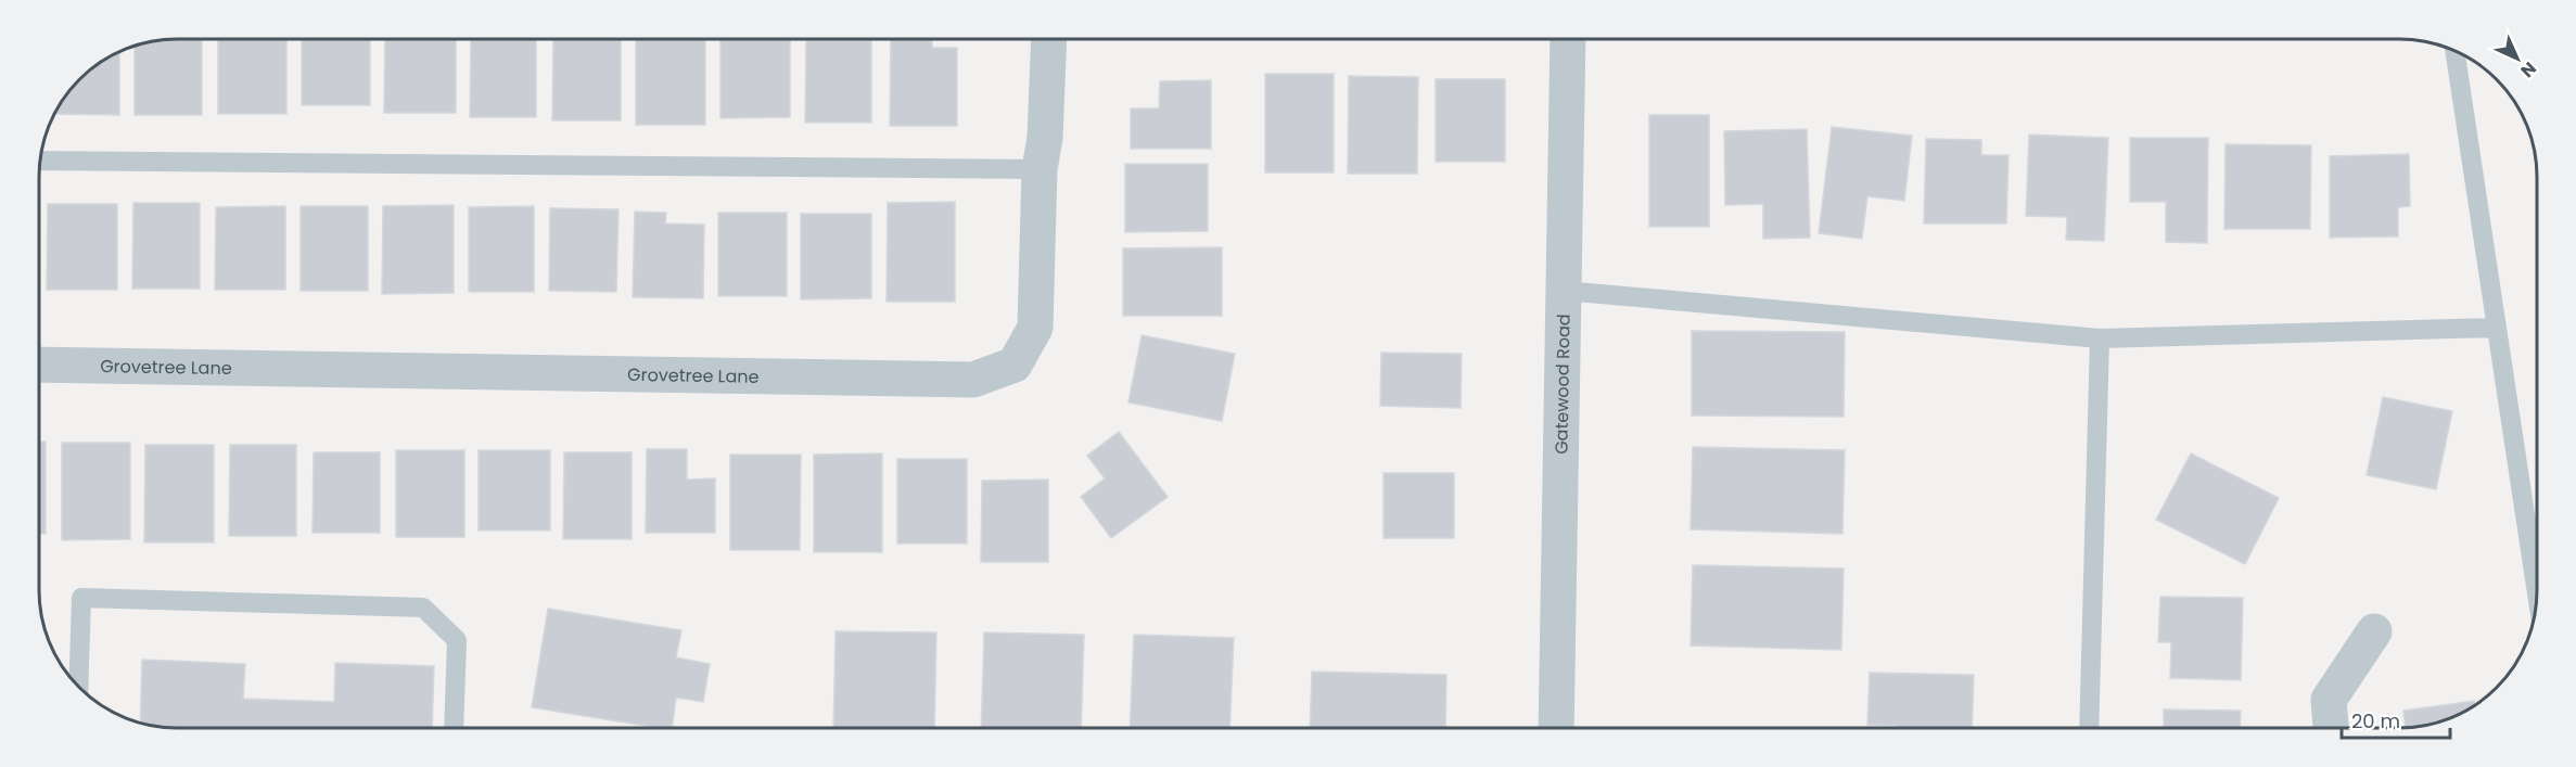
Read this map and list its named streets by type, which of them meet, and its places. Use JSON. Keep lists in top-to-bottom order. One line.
{"streets":{"street":["Grovetree Lane","Gatewood Road"]},"scale_bar":"20 m","north":"bottom right"}
